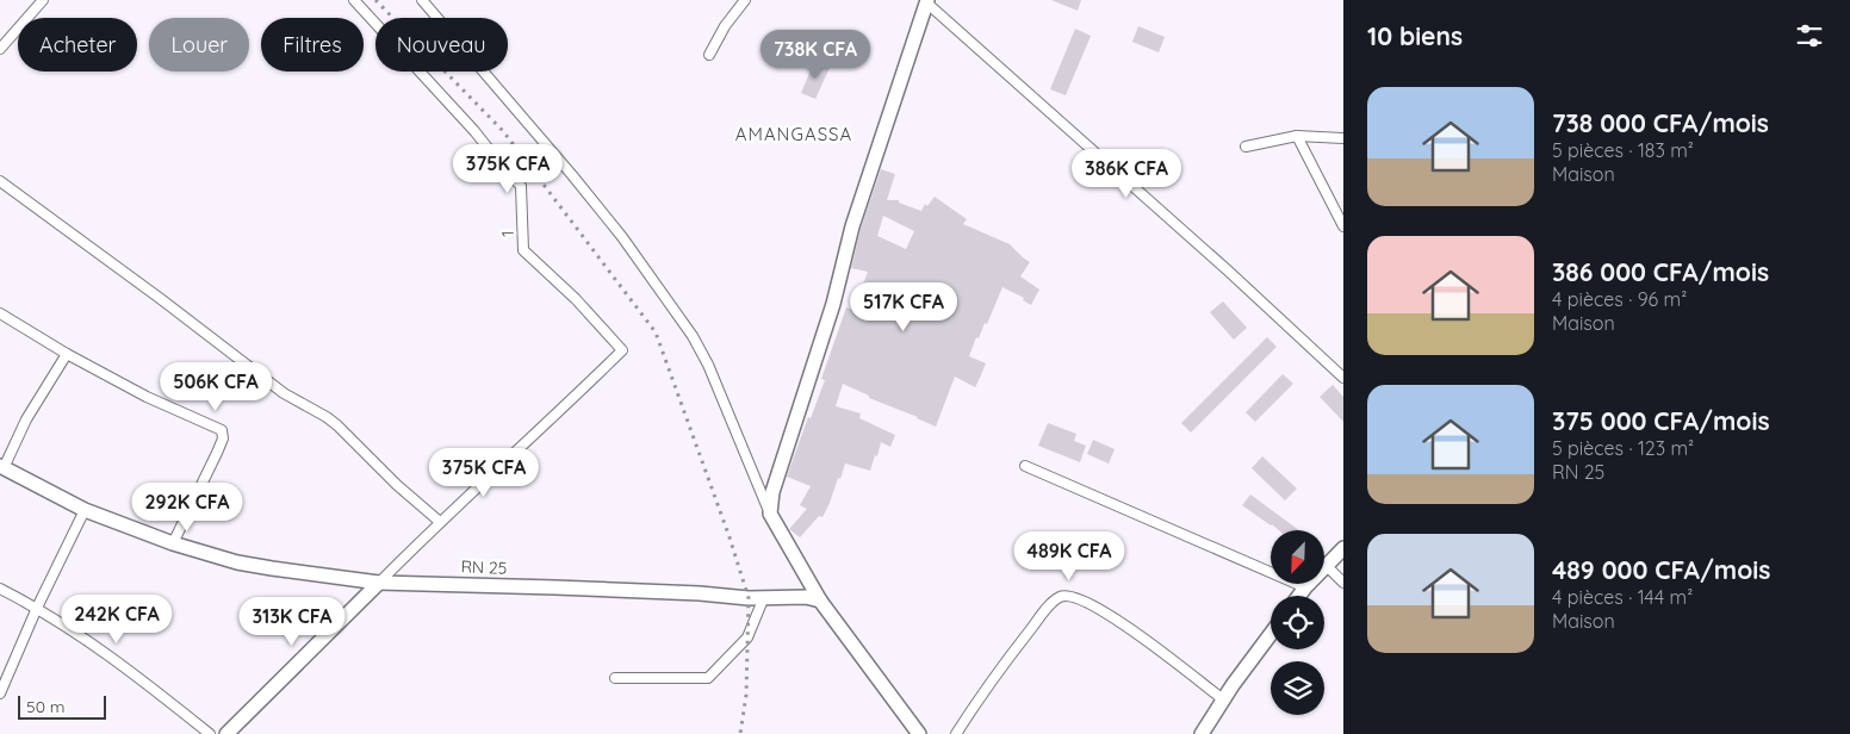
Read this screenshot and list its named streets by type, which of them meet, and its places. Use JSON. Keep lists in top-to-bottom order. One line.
{"streets":{"main road":["RN 25"],"street":["1"]},"districts":["AMANGASSA"],"scale_bar":"50 m","north":"bottom left","page":{"heading":"10 biens","chip":["Acheter","Louer","Filtres","Nouveau"],"price":["738K CFA","375K CFA","386K CFA","517K CFA","506K CFA","375K CFA","292K CFA","489K CFA","242K CFA","313K CFA"],"list":[{"name":"738 000 CFA/mois","note":"5 pièces · 183 m² · Maison"},{"name":"386 000 CFA/mois","note":"4 pièces · 96 m² · Maison"},{"name":"375 000 CFA/mois","note":"5 pièces · 123 m² · RN 25"},{"name":"489 000 CFA/mois","note":"4 pièces · 144 m² · Maison"}],"scale":"50 m"}}
